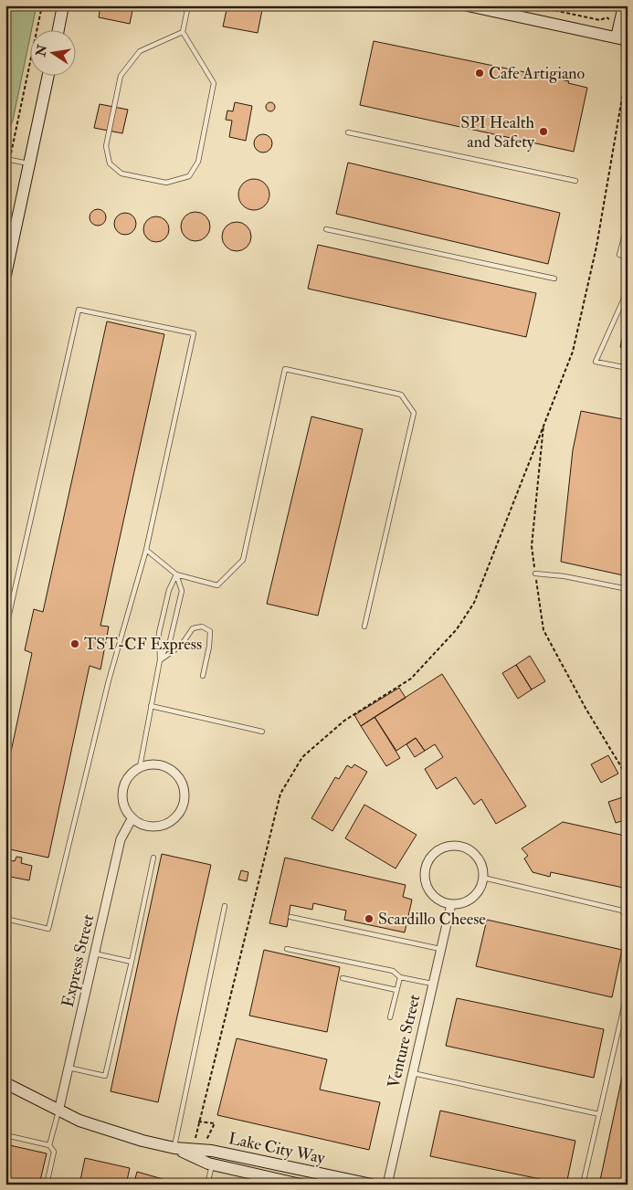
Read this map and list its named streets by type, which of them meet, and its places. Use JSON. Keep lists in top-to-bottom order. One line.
{"streets":{"street":["Express Street","Venture Street","Lake City Way"]},"crossings":[["Express Street","Lake City Way"]],"places":["Cafe Artigiano","SPI Health and Safety","TST-CF Express","Scardillo Cheese"],"north":"left"}
